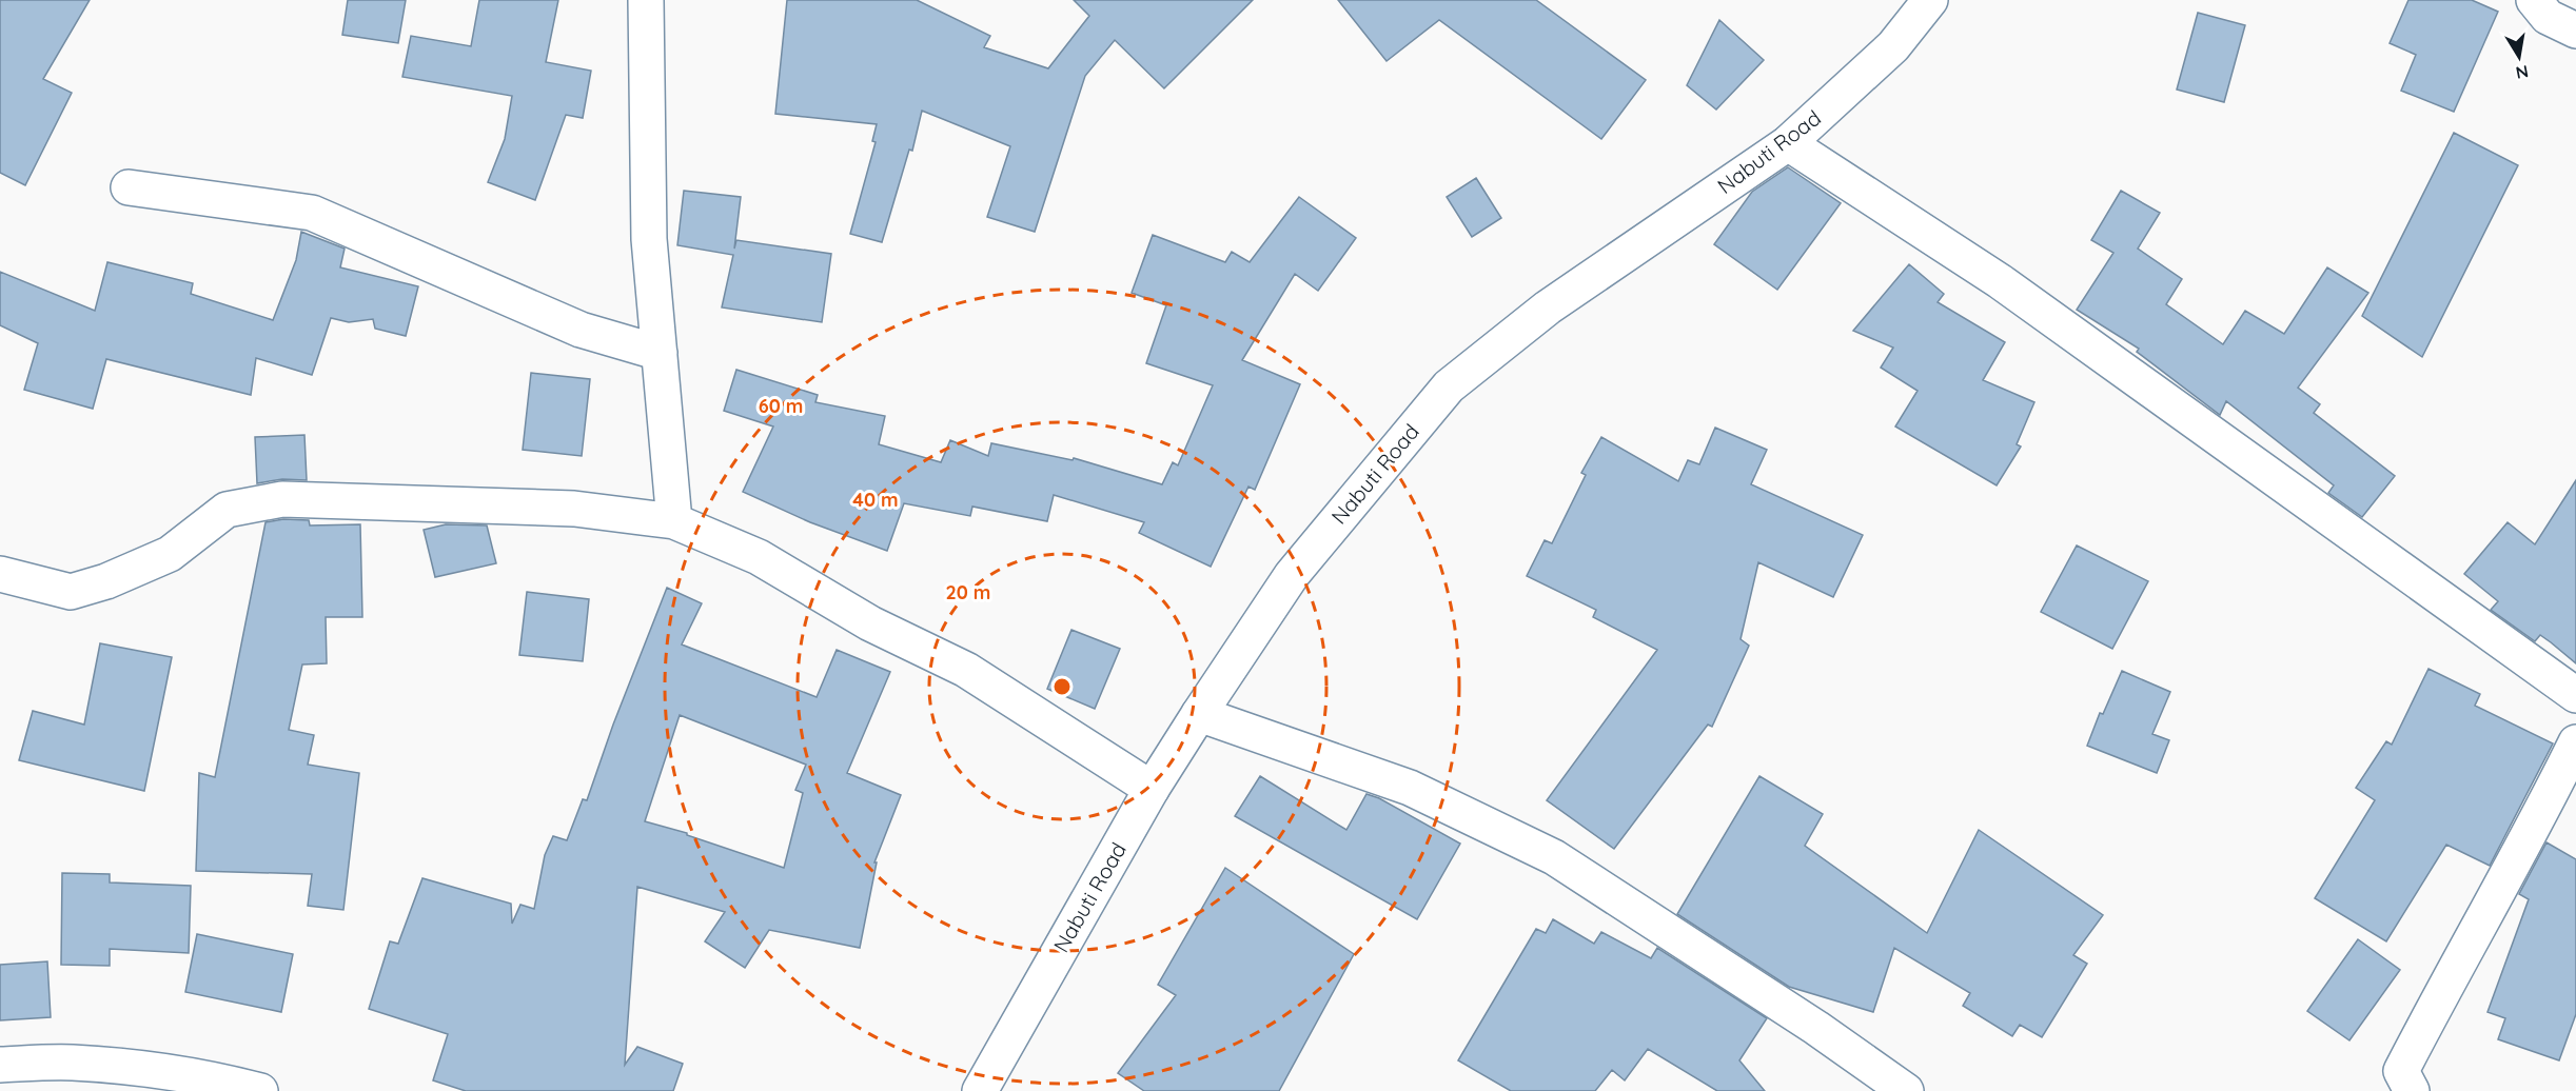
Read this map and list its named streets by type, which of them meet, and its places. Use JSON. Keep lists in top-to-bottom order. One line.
{"streets":{"street":["Nabuti Road"]},"north":"bottom","rings":["60 m","40 m","20 m"]}
